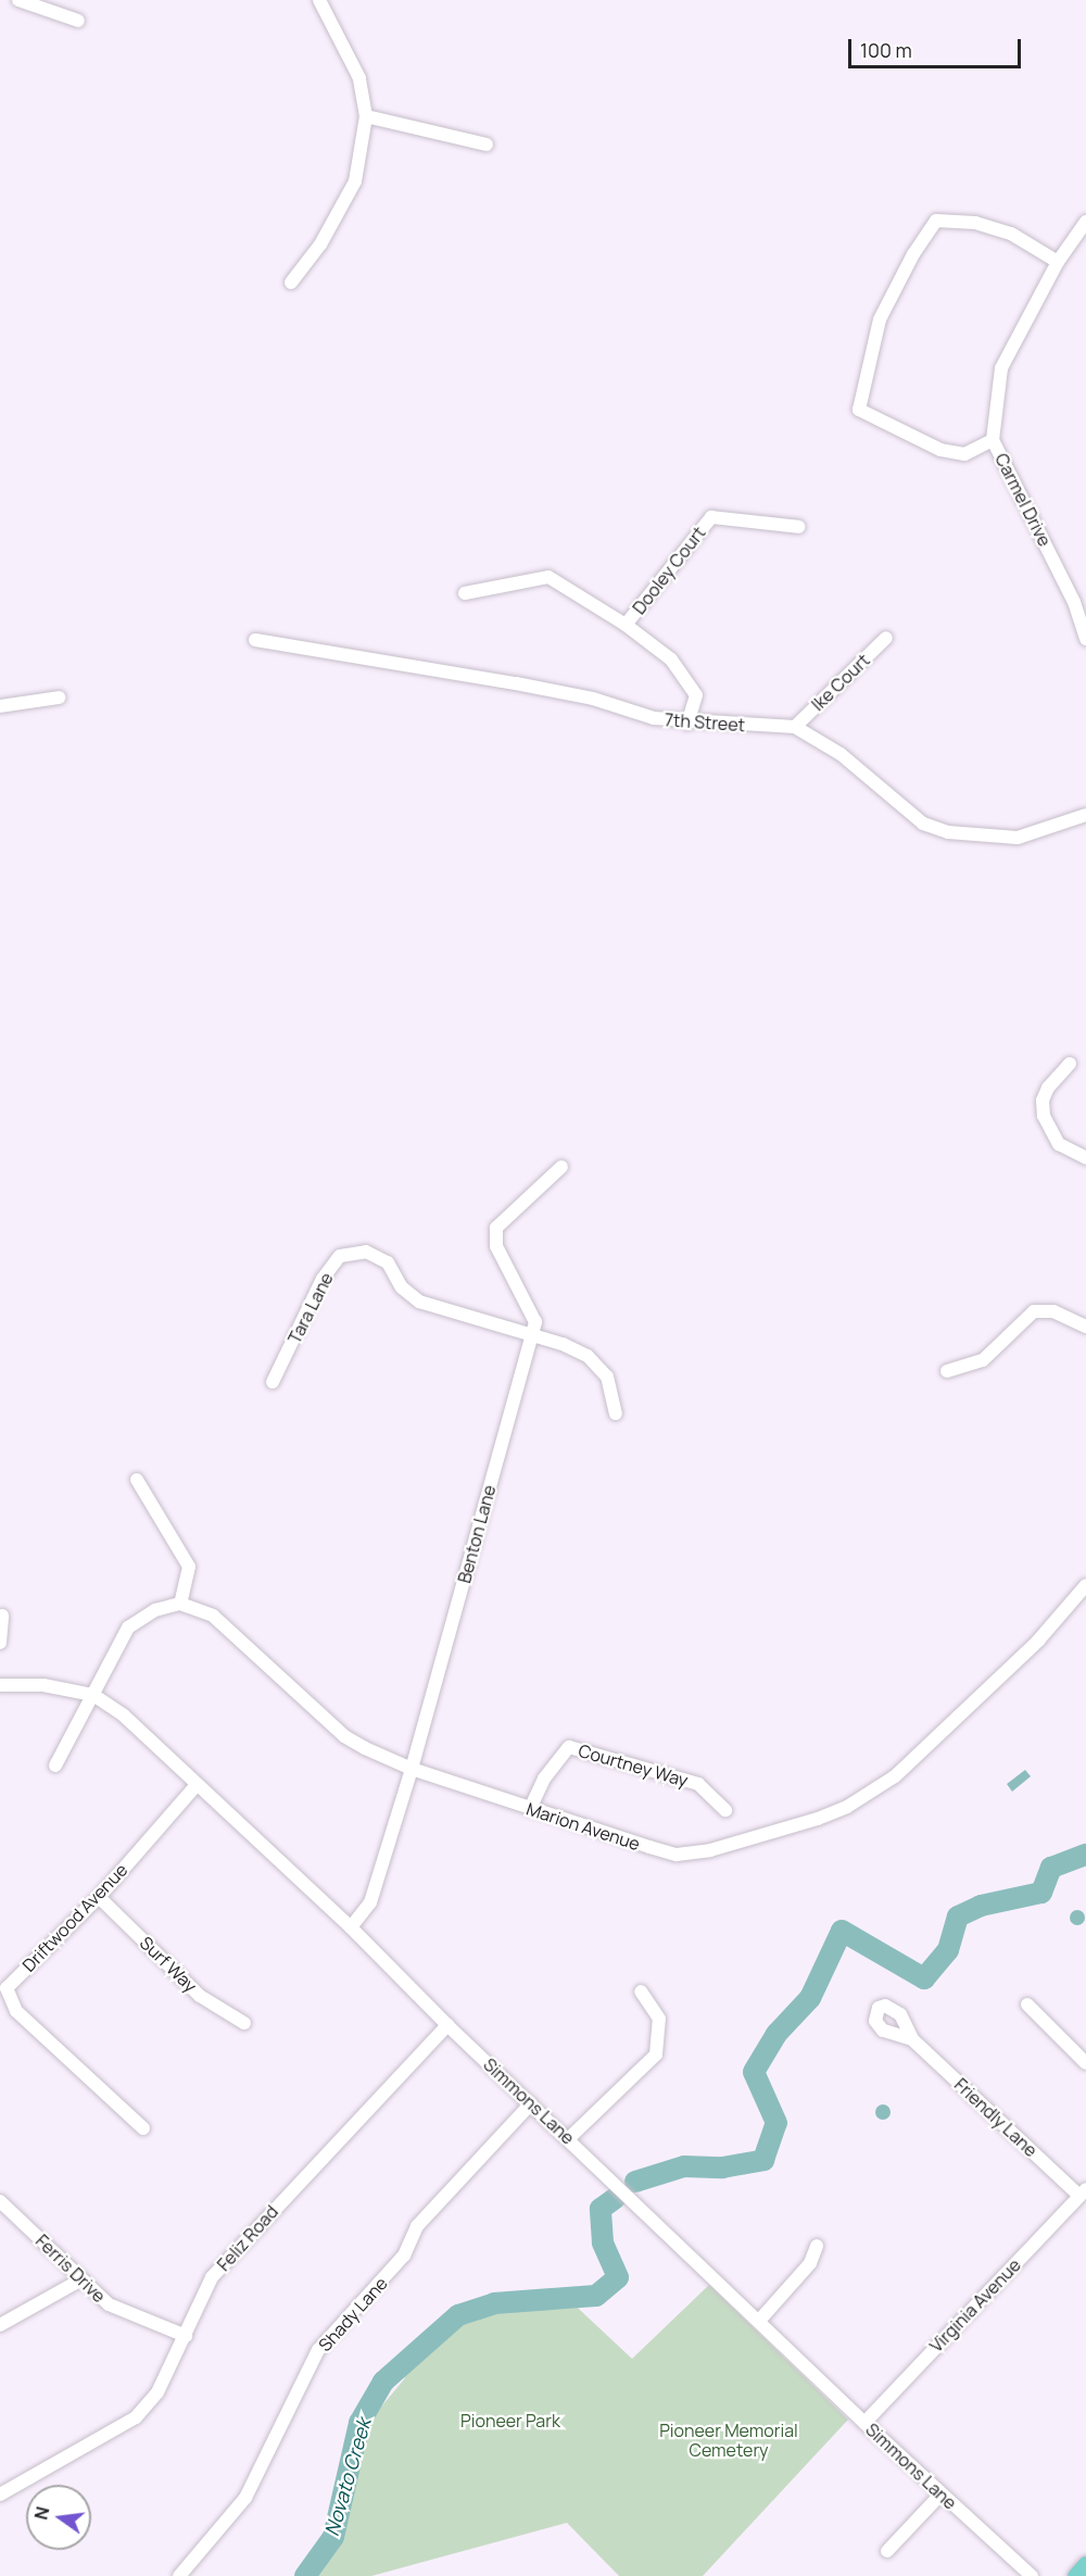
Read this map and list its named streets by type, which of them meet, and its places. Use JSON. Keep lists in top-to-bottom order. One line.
{"streets":{"street":["Carmel Drive","Dooley Court","Ike Court","7th Street","Tara Lane","Benton Lane","Courtney Way","Marion Avenue","Driftwood Avenue","Surf Way","Simmons Lane","Friendly Lane","Feliz Road","Ferris Drive","Virginia Avenue","Shady Lane"]},"crossings":[["Ike Court","7th Street"],["Tara Lane","Benton Lane"],["Benton Lane","Marion Avenue"],["Benton Lane","Simmons Lane"],["Courtney Way","Marion Avenue"],["Driftwood Avenue","Surf Way"],["Driftwood Avenue","Simmons Lane"],["Simmons Lane","Feliz Road"],["Simmons Lane","Virginia Avenue"],["Simmons Lane","Shady Lane"],["Friendly Lane","Virginia Avenue"],["Feliz Road","Ferris Drive"]],"water":["Novato Creek"],"parks":["Pioneer Park","Pioneer Memorial Cemetery"],"scale_bar":"100 m","north":"left"}
